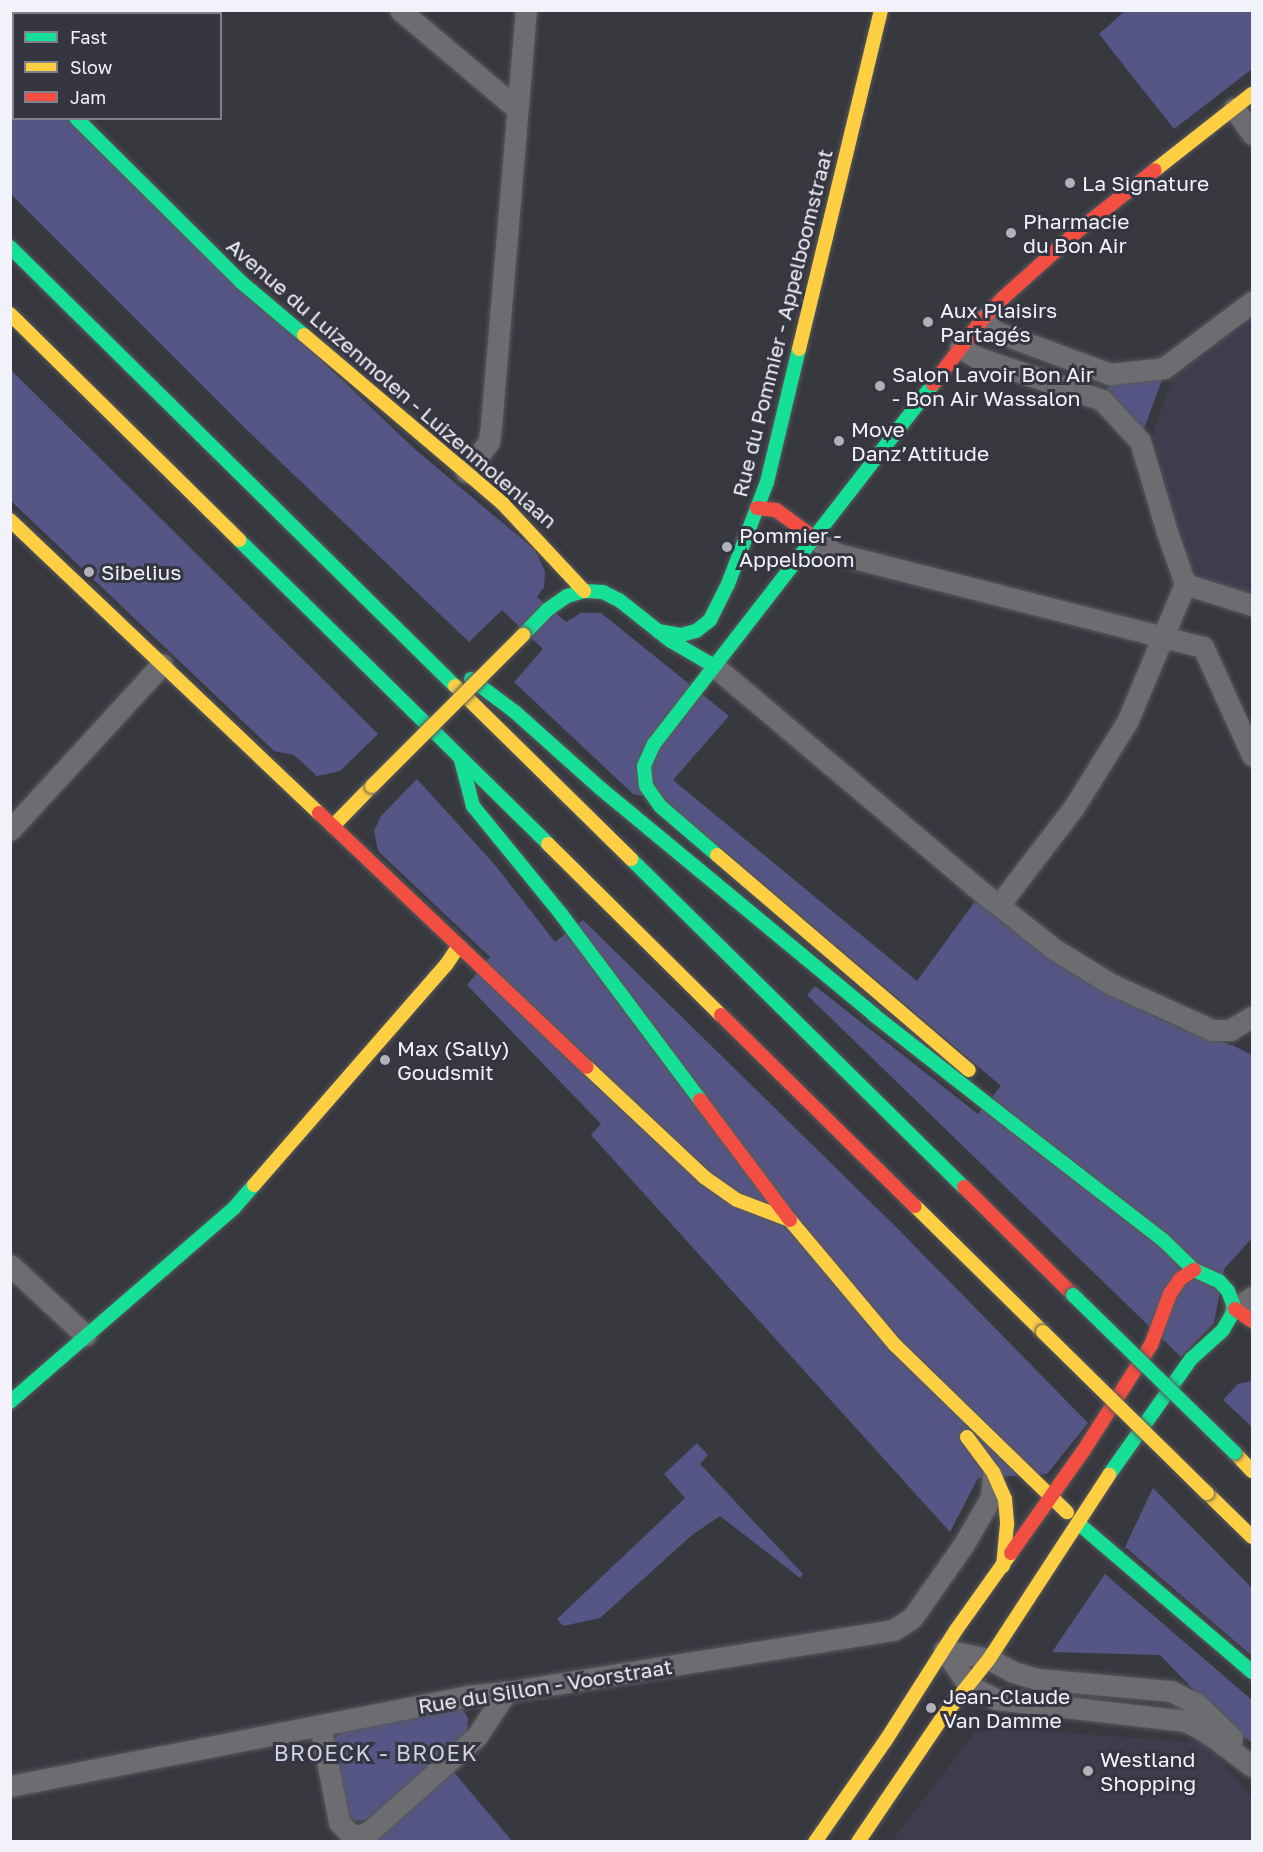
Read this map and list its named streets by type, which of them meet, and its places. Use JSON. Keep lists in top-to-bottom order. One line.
{"streets":{"main road":["Rue du Pommier - Appelboomstraat","Avenue du Luizenmolen - Luizenmolenlaan"],"street":["Rue du Sillon - Voorstraat"]},"districts":["BROECK - BROEK"],"places":["La Signature","Pharmacie du Bon Air","Aux Plaisirs Partagés","Salon Lavoir Bon Air - Bon Air Wassalon","Move Danz’Attitude","Pommier - Appelboom","Sibelius","Max (Sally) Goudsmit","Jean-Claude Van Damme","Westland Shopping"],"legend":["Fast","Slow","Jam"]}
